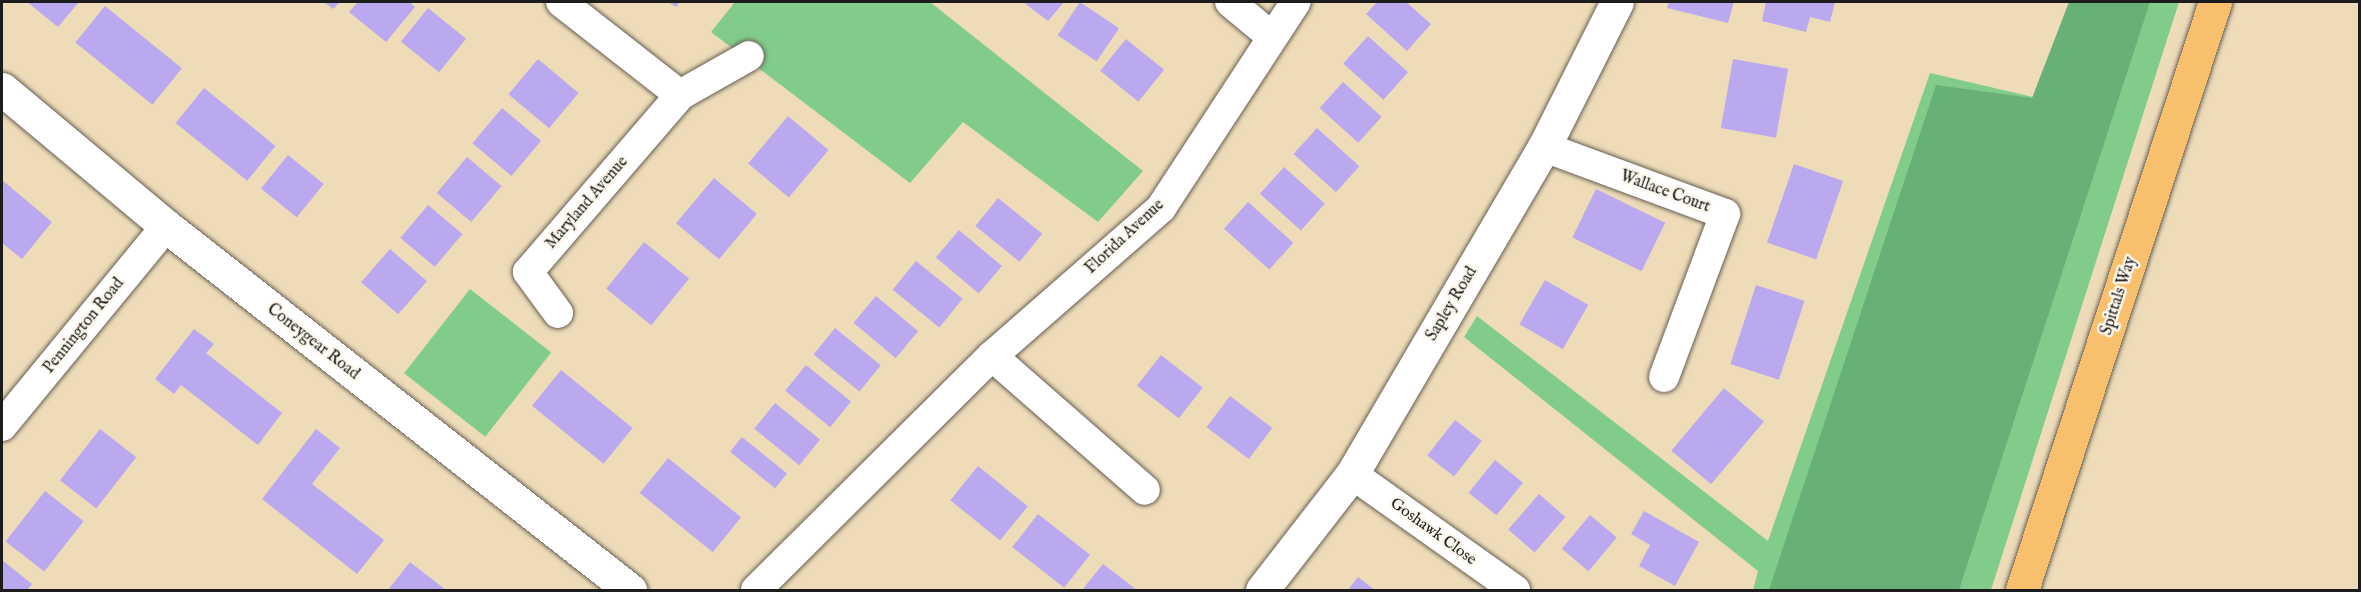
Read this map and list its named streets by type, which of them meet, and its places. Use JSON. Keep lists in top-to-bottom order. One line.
{"streets":{"highway":["Spittals Way"],"street":["Wallace Court","Maryland Avenue","Florida Avenue","Sapley Road","Pennington Road","Coneygear Road","Goshawk Close"]},"crossings":[["Wallace Court","Sapley Road"],["Sapley Road","Goshawk Close"],["Pennington Road","Coneygear Road"]]}
